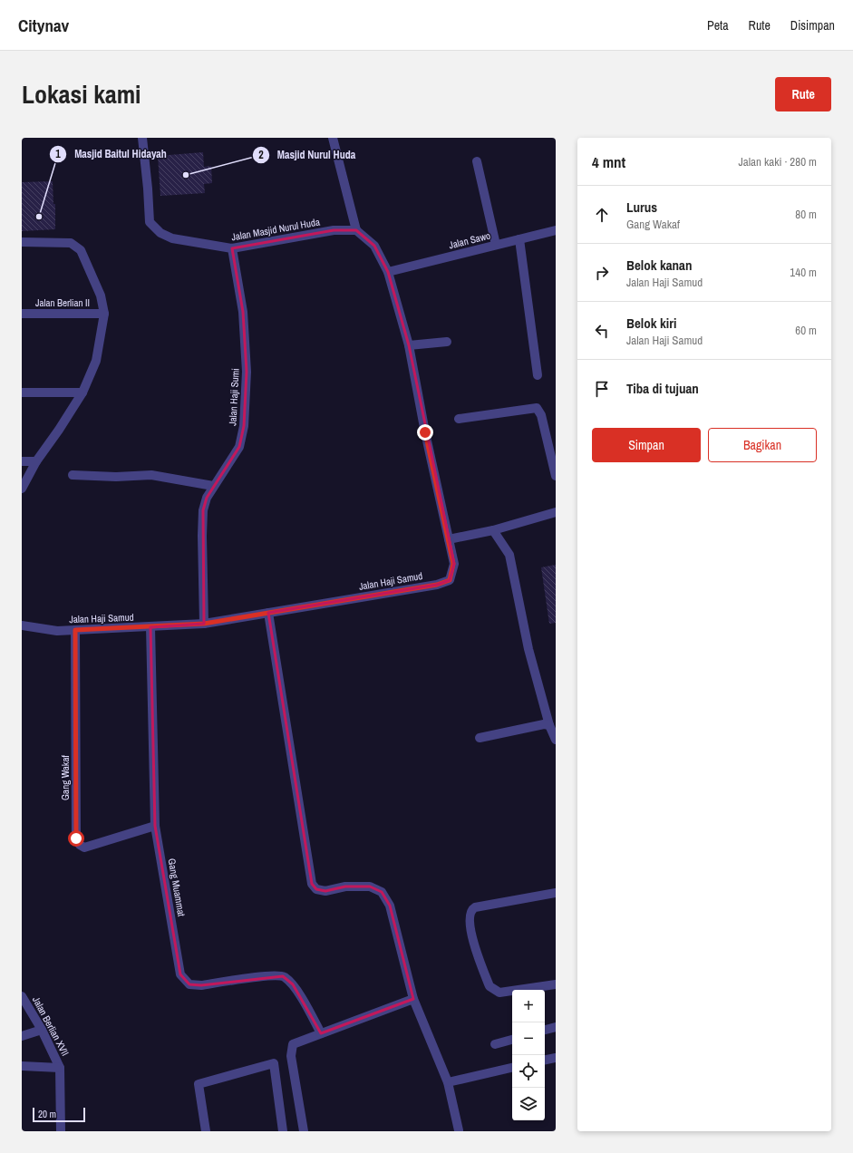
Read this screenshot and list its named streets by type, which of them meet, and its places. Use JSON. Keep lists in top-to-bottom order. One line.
{"streets":{"street":["Jalan Masjid Nurul Huda","Jalan Sawo","Jalan Berlian II","Jalan Haji Sumi","Jalan Haji Samud","Gang Wakaf","Gang Muammat","Jalan Berlian XVII"]},"crossings":[["Jalan Masjid Nurul Huda","Jalan Haji Sumi"],["Jalan Sawo","Jalan Haji Samud"],["Jalan Haji Sumi","Jalan Haji Samud"],["Jalan Haji Samud","Gang Wakaf"],["Jalan Haji Samud","Gang Muammat"],["Gang Wakaf","Gang Muammat"]],"places":["Masjid Nurul Huda","Masjid Baitul Hidayah"],"scale_bar":"20 m","page":{"header":"Citynav","nav":["Peta","Rute","Disimpan"],"title":"Lokasi kami","buttons":["Rute",["Simpan","Bagikan"]],"heading":["4 mnt","Jalan kaki · 280 m"],"list":[["Lurus","Gang Wakaf","80 m"],["Belok kanan","Jalan Haji Samud","140 m"],["Belok kiri","Jalan Haji Samud","60 m"],"Tiba di tujuan"],"map_buttons":["+","−"],"scale":"20 m"}}
